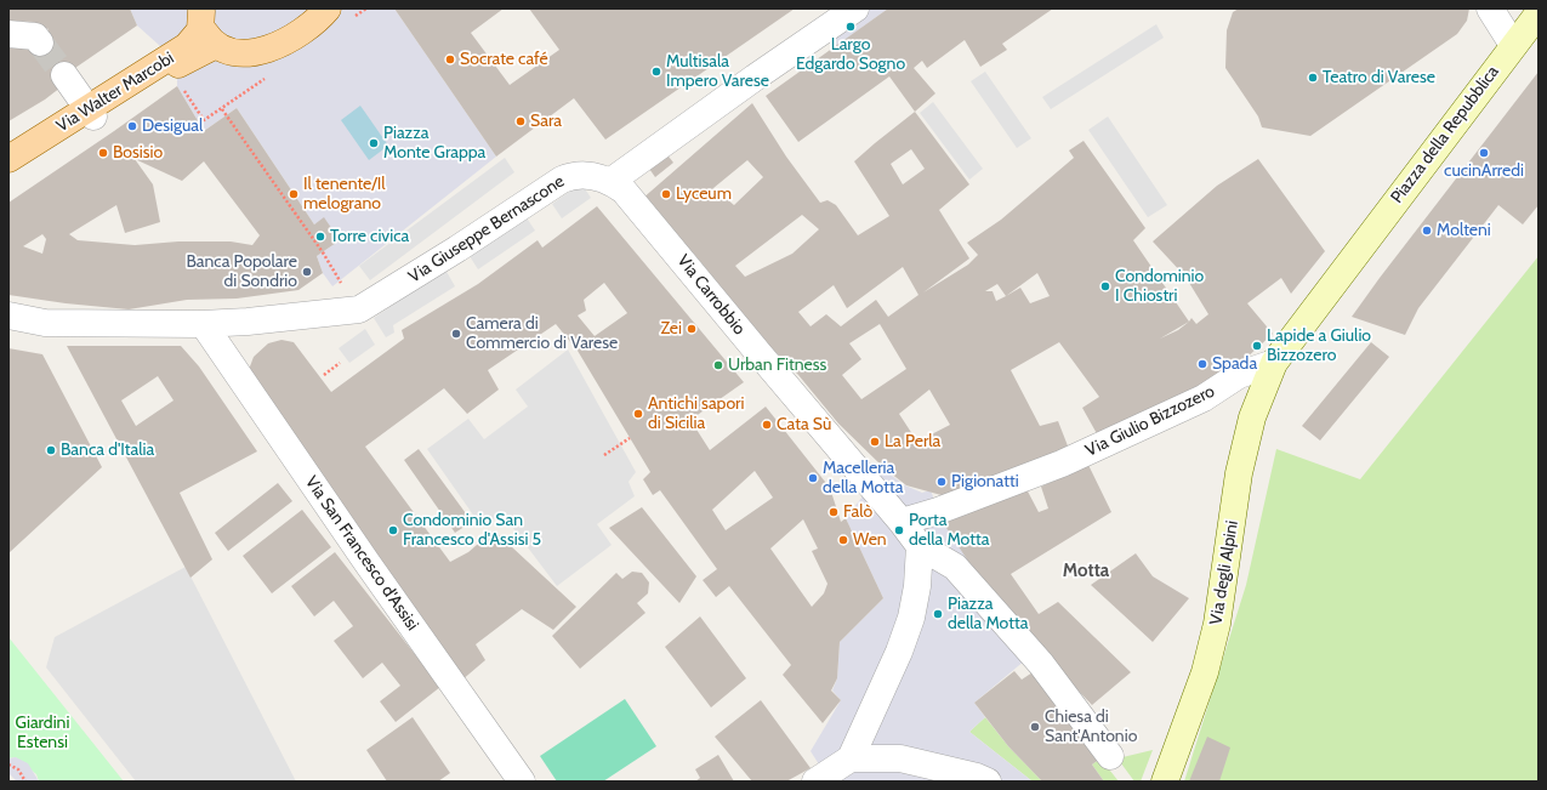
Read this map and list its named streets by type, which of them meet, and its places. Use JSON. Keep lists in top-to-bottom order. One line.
{"streets":{"main road":["Via Walter Marcobi","Piazza della Repubblica","Via degli Alpini"],"street":["Via Giuseppe Bernascone","Via Carrobbio","Via Giulio Bizzozero","Via San Francesco d'Assisi"]},"crossings":[["Piazza della Repubblica","Via Giulio Bizzozero"],["Piazza della Repubblica","Via degli Alpini"],["Via Giuseppe Bernascone","Via Carrobbio"],["Via Giuseppe Bernascone","Via San Francesco d'Assisi"],["Via Carrobbio","Via Giulio Bizzozero"],["Via Giulio Bizzozero","Via degli Alpini"]],"districts":["Motta"],"parks":["Giardini Estensi"],"places":["Largo Edgardo Sogno","Socrate café","Multisala Impero Varese","Teatro di Varese","Sara","Desigual","Piazza Monte Grappa","Bosisio","cucinArredi","Il tenente/Il melograno","Lyceum","Molteni","Torre civica","Banca Popolare di Sondrio","Condominio I Chiostri","Zei","Camera di Commercio di Varese","Lapide a Giulio Bizzozero","Spada","Urban Fitness","Antichi sapori di Sicilia","Cata Sù","La Perla","Banca d'Italia","Macelleria della Motta","Pigionatti","Falò","Condominio San Francesco d'Assisi 5","Porta della Motta","Wen","Piazza della Motta","Chiesa di Sant'Antonio"]}
